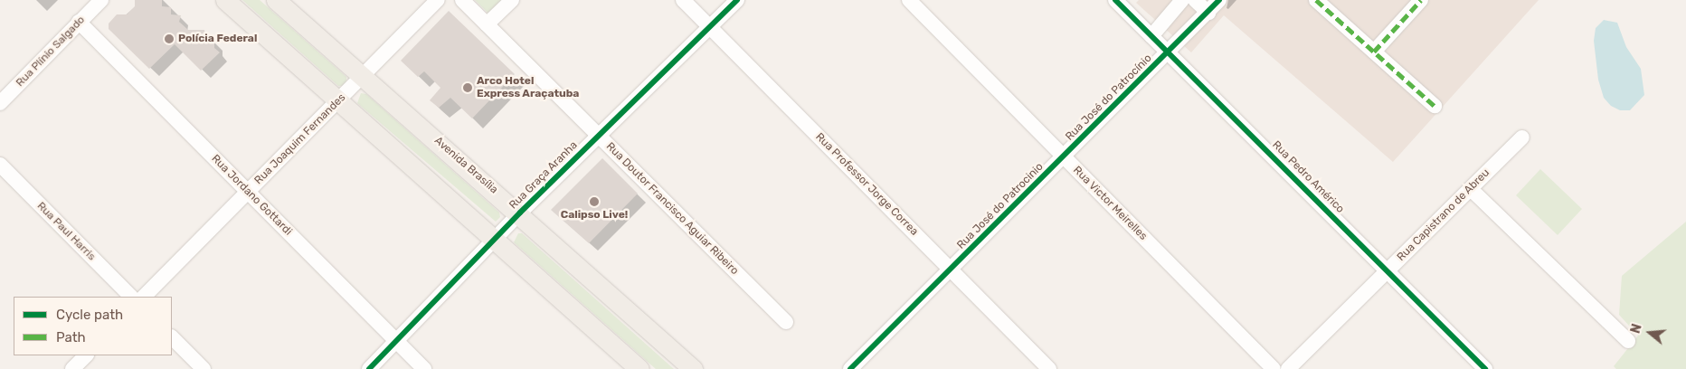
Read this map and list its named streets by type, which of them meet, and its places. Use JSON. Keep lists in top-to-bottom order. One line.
{"streets":{"main road":["Avenida Brasília"],"street":["Rua Plínio Salgado","Rua José do Patrocínio","Rua Joaquim Fernandes","Rua Graça Aranha","Rua Pedro Américo","Rua Professor Jorge Correa","Rua Jordano Gottardi","Rua Victor Meirelles","Rua José do Patrocinio","Rua Doutor Francisco Aguiar Ribeiro","Rua Capistrano de Abreu","Rua Paul Harris"]},"crossings":[["Rua Plínio Salgado","Rua Jordano Gottardi"],["Rua José do Patrocínio","Rua Pedro Américo"],["Rua José do Patrocínio","Rua Victor Meirelles"],["Rua José do Patrocínio","Rua José do Patrocinio"],["Rua Joaquim Fernandes","Avenida Brasília"],["Rua Joaquim Fernandes","Rua Jordano Gottardi"],["Avenida Brasília","Rua Graça Aranha"],["Rua Graça Aranha","Rua Professor Jorge Correa"],["Rua Graça Aranha","Rua Jordano Gottardi"],["Rua Graça Aranha","Rua Doutor Francisco Aguiar Ribeiro"],["Rua Pedro Américo","Rua Capistrano de Abreu"],["Rua Professor Jorge Correa","Rua José do Patrocinio"],["Rua Victor Meirelles","Rua José do Patrocinio"]],"places":["Polícia Federal","Arco Hotel Express Araçatuba","Calipso Live!"],"legend":["Cycle path","Path"],"north":"left"}
